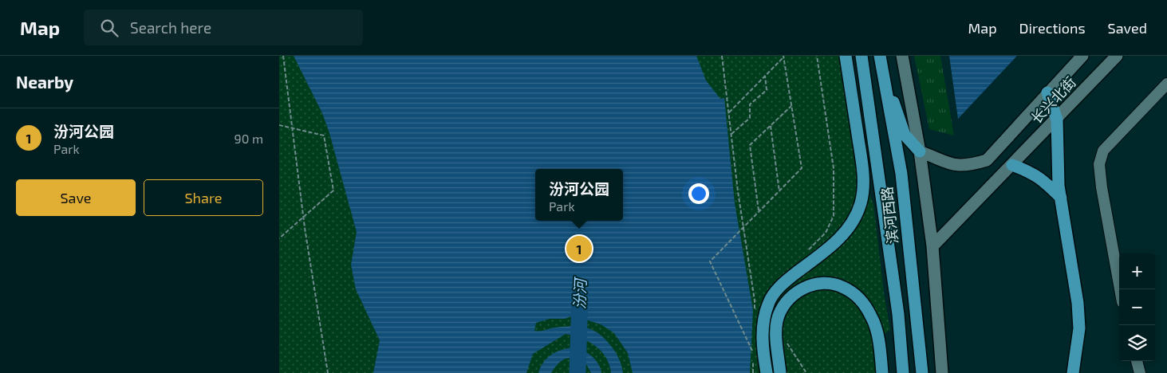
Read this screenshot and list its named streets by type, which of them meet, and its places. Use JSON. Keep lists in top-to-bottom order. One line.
{"streets":{"highway":["滨河西路"],"street":["长兴北街"]},"water":["汾河"],"page":{"header":"Map","search":"Search here","nav":["Map","Directions","Saved"],"heading":"Nearby","list":[{"mark":"1","name":"汾河公园","note":"Park","value":"90 m"}],"buttons":["Save","Share"],"popup":["汾河公园","Park"],"pins":"1","map_buttons":["+","−"]}}
